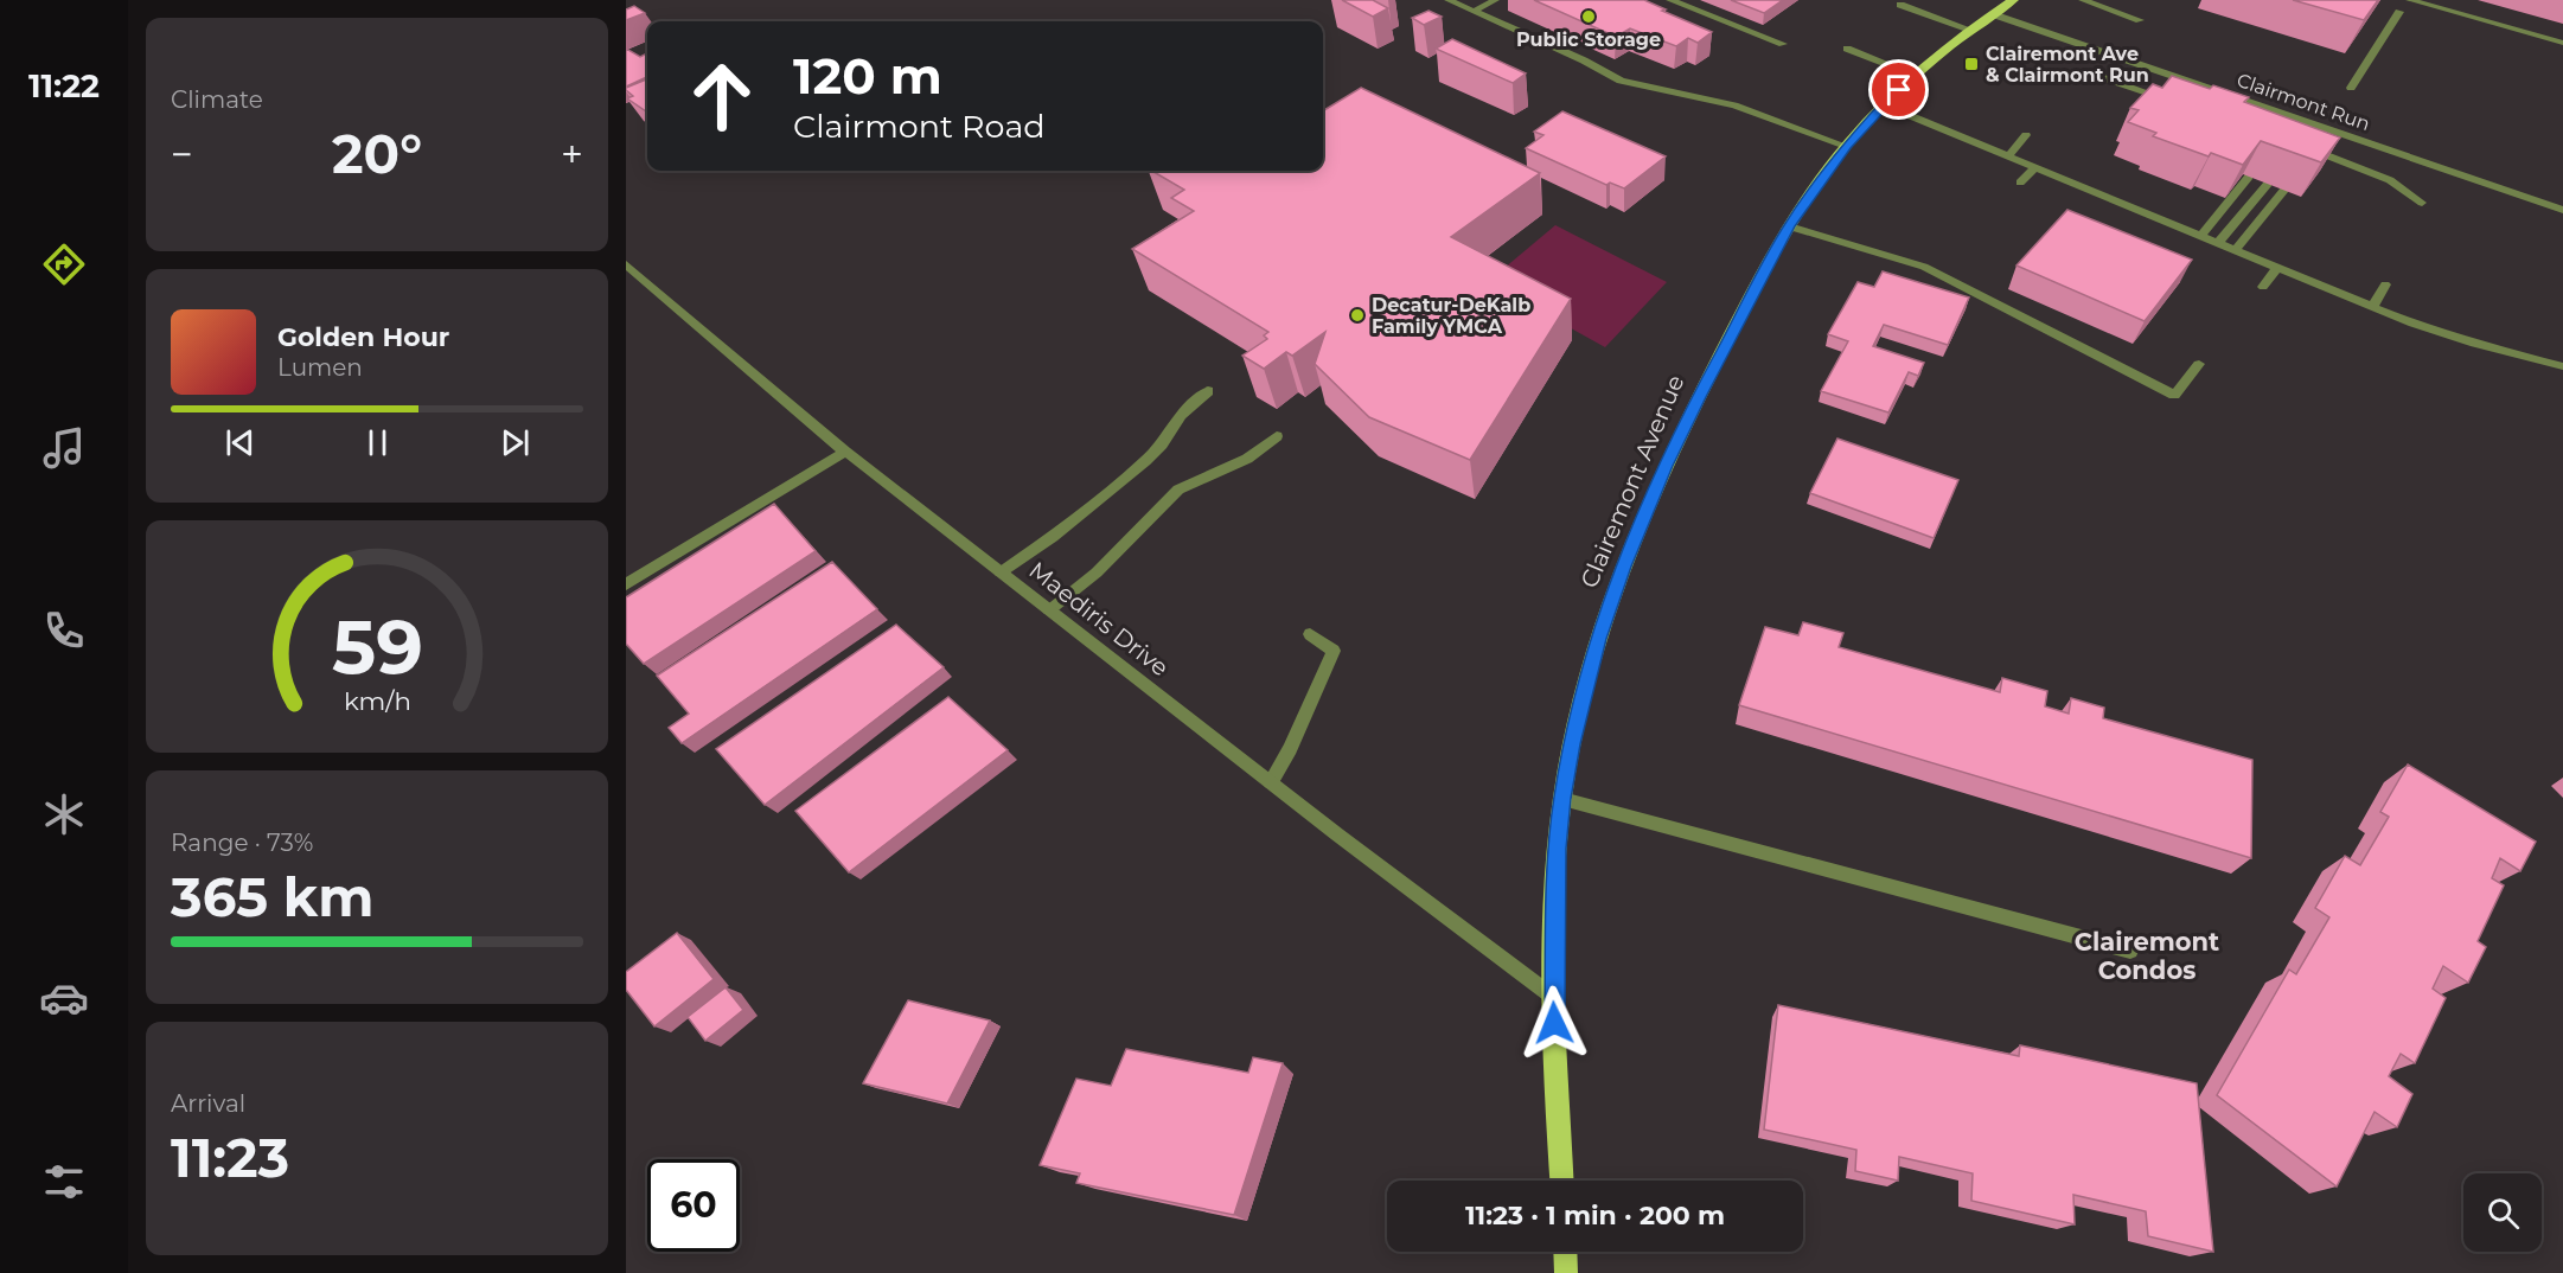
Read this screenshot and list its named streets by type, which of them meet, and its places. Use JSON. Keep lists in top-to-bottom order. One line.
{"streets":{"main road":["Clairemont Avenue"],"street":["Clairmont Run","Maediris Drive"]},"crossings":[["Clairmont Run","Clairemont Avenue"],["Clairemont Avenue","Maediris Drive"]],"districts":["Clairemont Condos"],"places":{"other":["Public Storage","Decatur-DeKalb Family YMCA"],"transit":["Clairemont Ave & Clairmont Run"]},"page":{"tabs":"11:22","tile":["Climate",["Range · 73%","365 km"],["Arrival","11:23"]],"turn":["120 m","Clairmont Road"],"heat":["−","20°","+"],"song":["Golden Hour","Lumen"],"limit":"60","trip":"11:23 · 1 min · 200 m","gauge":["59","km/h"]}}
